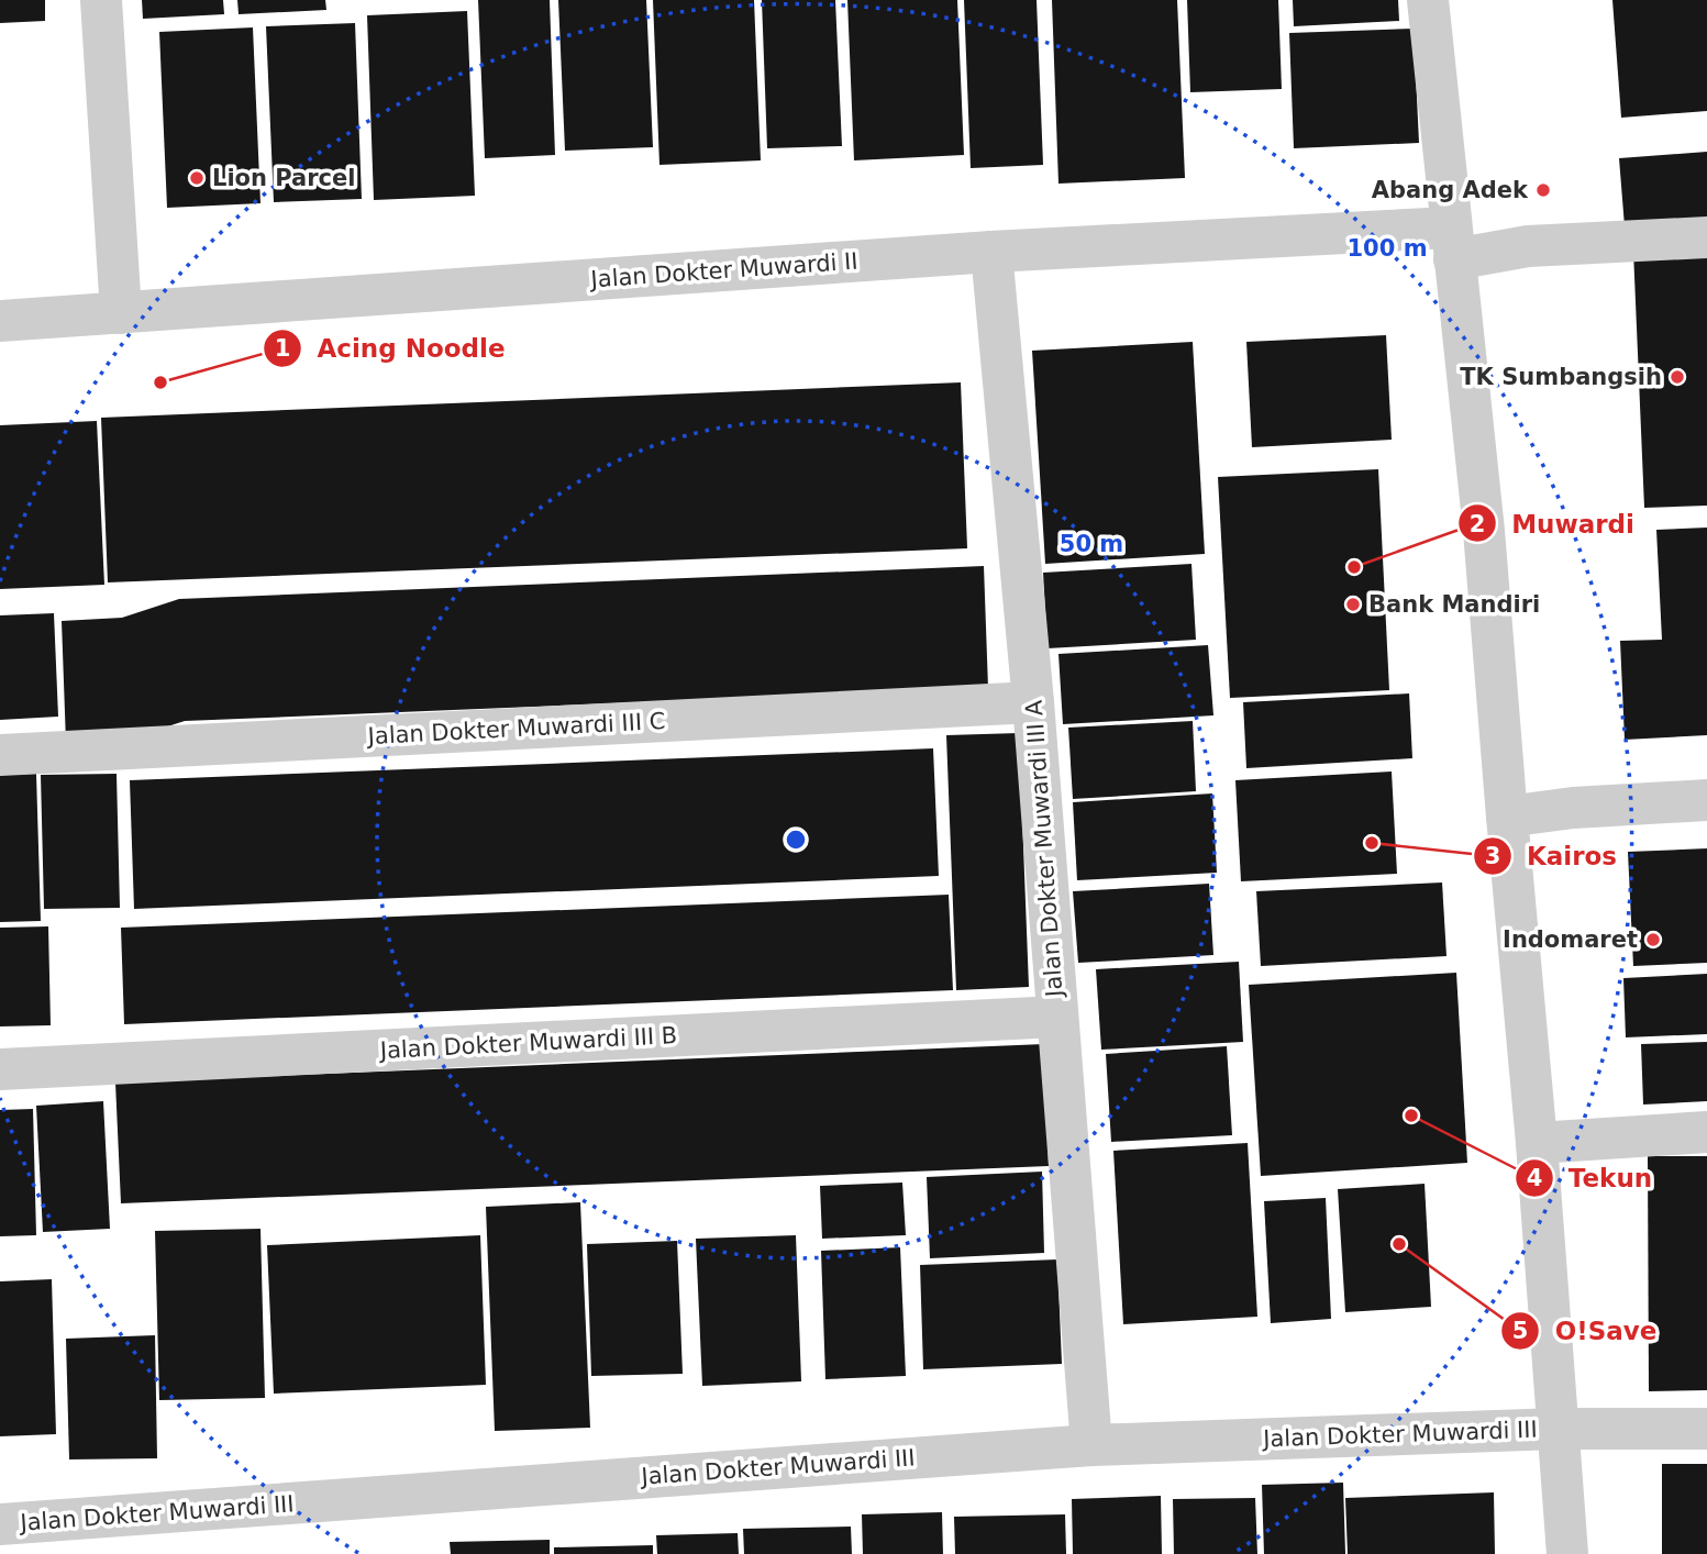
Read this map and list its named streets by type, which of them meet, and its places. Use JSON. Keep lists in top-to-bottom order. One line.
{"streets":{"street":["Jalan Dokter Muwardi II","Jalan Dokter Muwardi III C","Jalan Dokter Muwardi III A","Jalan Dokter Muwardi III B","Jalan Dokter Muwardi III"]},"crossings":[["Jalan Dokter Muwardi II","Jalan Dokter Muwardi III A"],["Jalan Dokter Muwardi III C","Jalan Dokter Muwardi III A"],["Jalan Dokter Muwardi III A","Jalan Dokter Muwardi III B"],["Jalan Dokter Muwardi III A","Jalan Dokter Muwardi III"]],"places":["Lion Parcel","Abang Adek","TK Sumbangsih","Acing Noodle","Muwardi","Bank Mandiri","Kairos","Indomaret","Tekun","O!Save"],"rings":["100 m","50 m"]}
